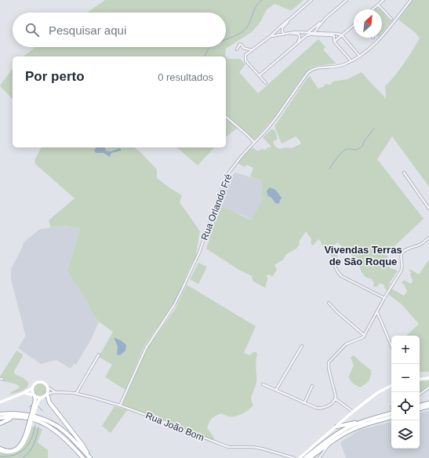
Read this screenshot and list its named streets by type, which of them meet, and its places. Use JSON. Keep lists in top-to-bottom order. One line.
{"streets":{"street":["Rua Orlando Fré","Rua João Bom"]},"crossings":[["Rua Orlando Fré","Rua João Bom"]],"districts":["Vivendas Terras de São Roque"],"north":"top right","page":{"search":"Pesquisar aqui","heading":["Por perto","0 resultados"],"map_buttons":["+","−"]}}
